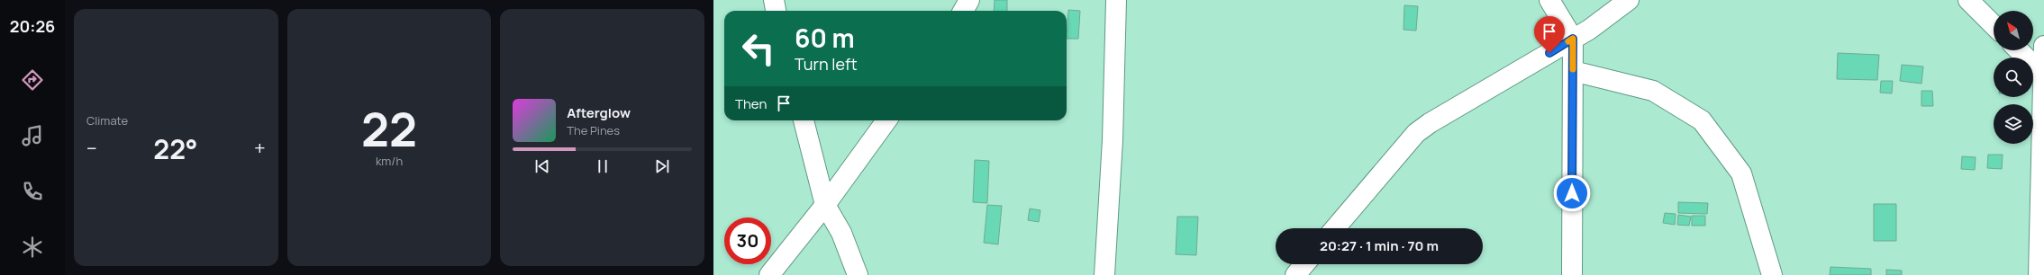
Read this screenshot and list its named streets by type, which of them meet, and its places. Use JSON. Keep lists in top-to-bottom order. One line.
{"north":"top left","page":{"tabs":"20:26","tile":["Climate",["22","km/h"]],"turn":["60 m","Turn left"],"then":"Then","song":["Afterglow","The Pines"],"heat":["−","22°","+"],"limit":"30","trip":"20:27 · 1 min · 70 m"}}
